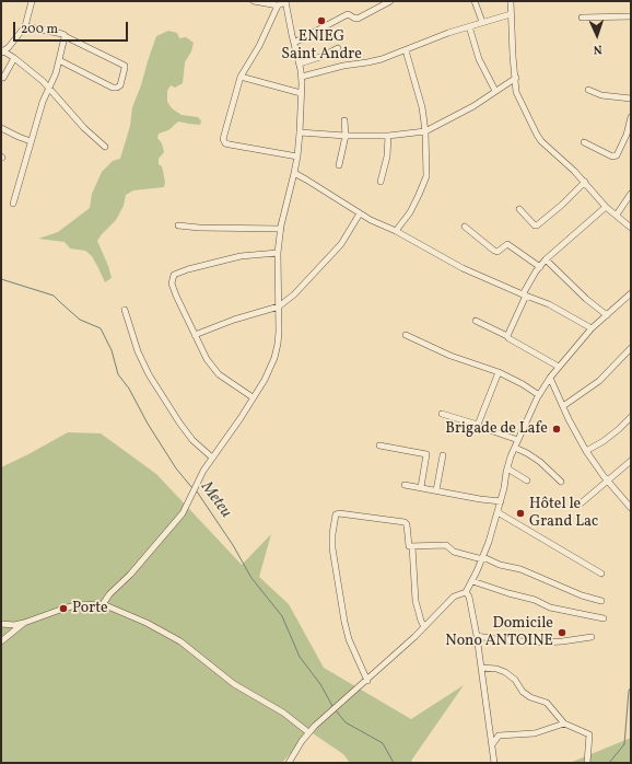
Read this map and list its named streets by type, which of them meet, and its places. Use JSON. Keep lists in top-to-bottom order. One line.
{"water":["Meteu"],"places":["ENIEG Saint Andre","Brigade de Lafe","Hôtel le Grand Lac","Porte","Domicile Nono ANTOINE"],"scale_bar":"200 m","north":"bottom"}
